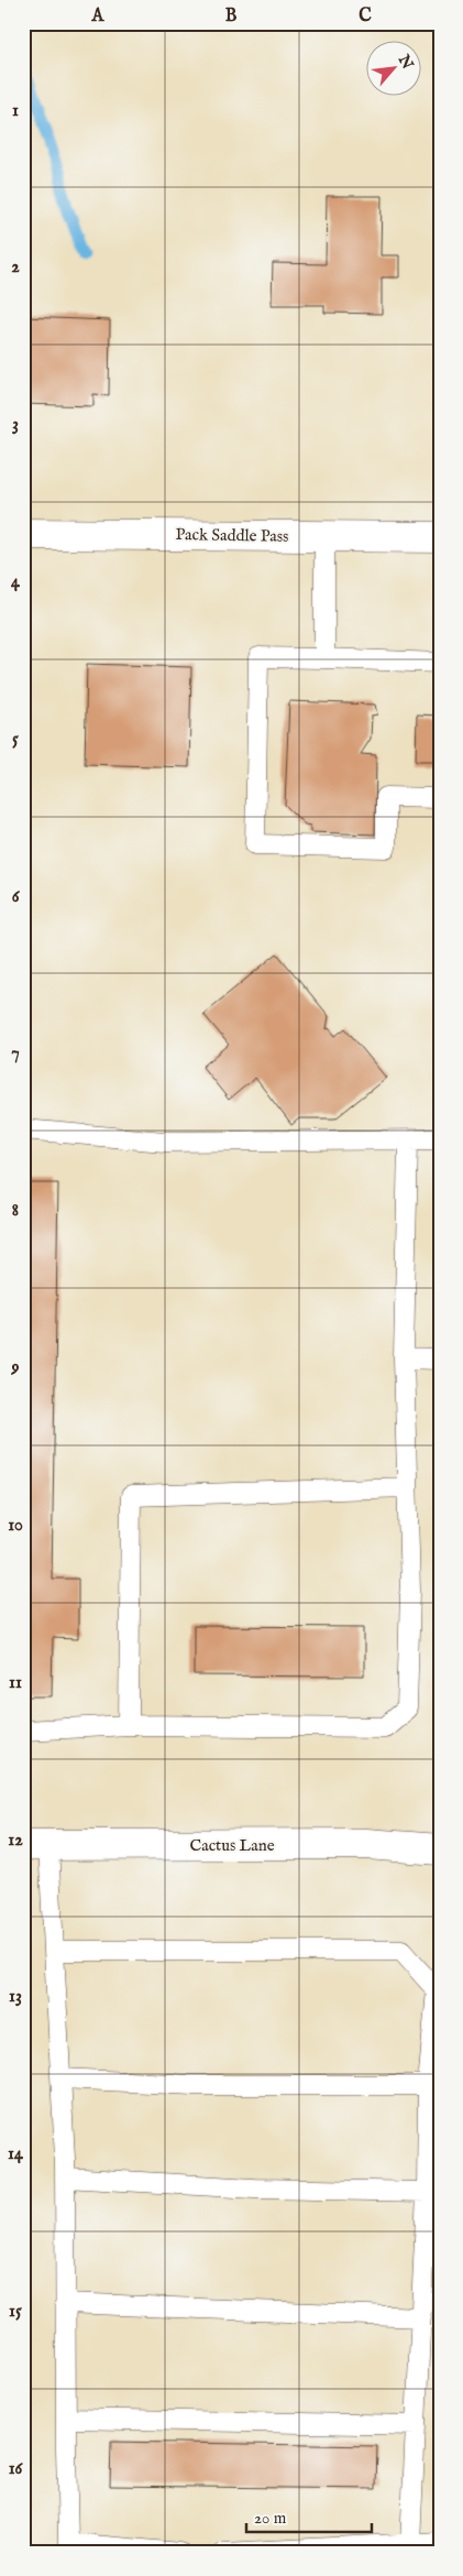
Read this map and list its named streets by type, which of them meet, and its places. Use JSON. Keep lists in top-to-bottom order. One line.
{"streets":{"street":["Pack Saddle Pass","Cactus Lane"]},"scale_bar":"20 m","north":"top right","grid":{"columns":["A","B","C"],"rows":["1","2","3","4","5","6","7","8","9","10","11","12","13","14","15","16"]}}
